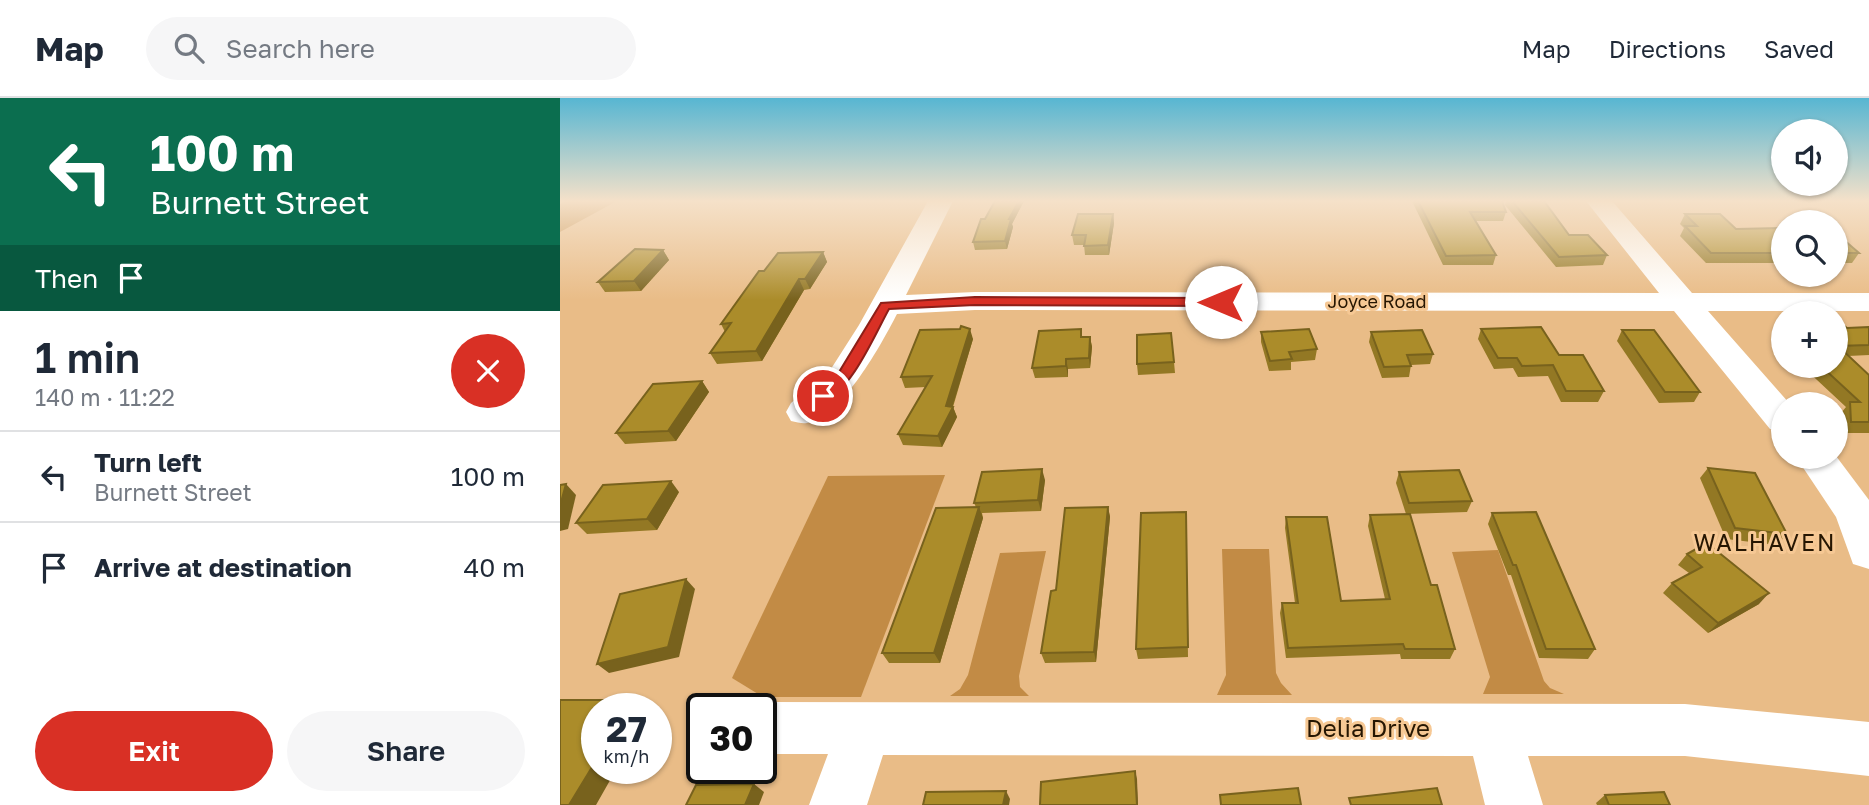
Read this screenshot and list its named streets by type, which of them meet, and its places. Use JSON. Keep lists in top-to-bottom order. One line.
{"streets":{"street":["Joyce Road","Delia Drive"]},"districts":["WALHAVEN"],"page":{"header":"Map","search":"Search here","nav":["Map","Directions","Saved"],"turn":["100 m","Burnett Street"],"map_buttons":["+","−"],"then":"Then","heading":["1 min","140 m · 11:22"],"list":[{"name":"Turn left","note":"Burnett Street","value":"100 m"},{"name":"Arrive at destination","value":"40 m"}],"speed":"27 km/h","limit":"30","buttons":["Exit","Share"]}}
